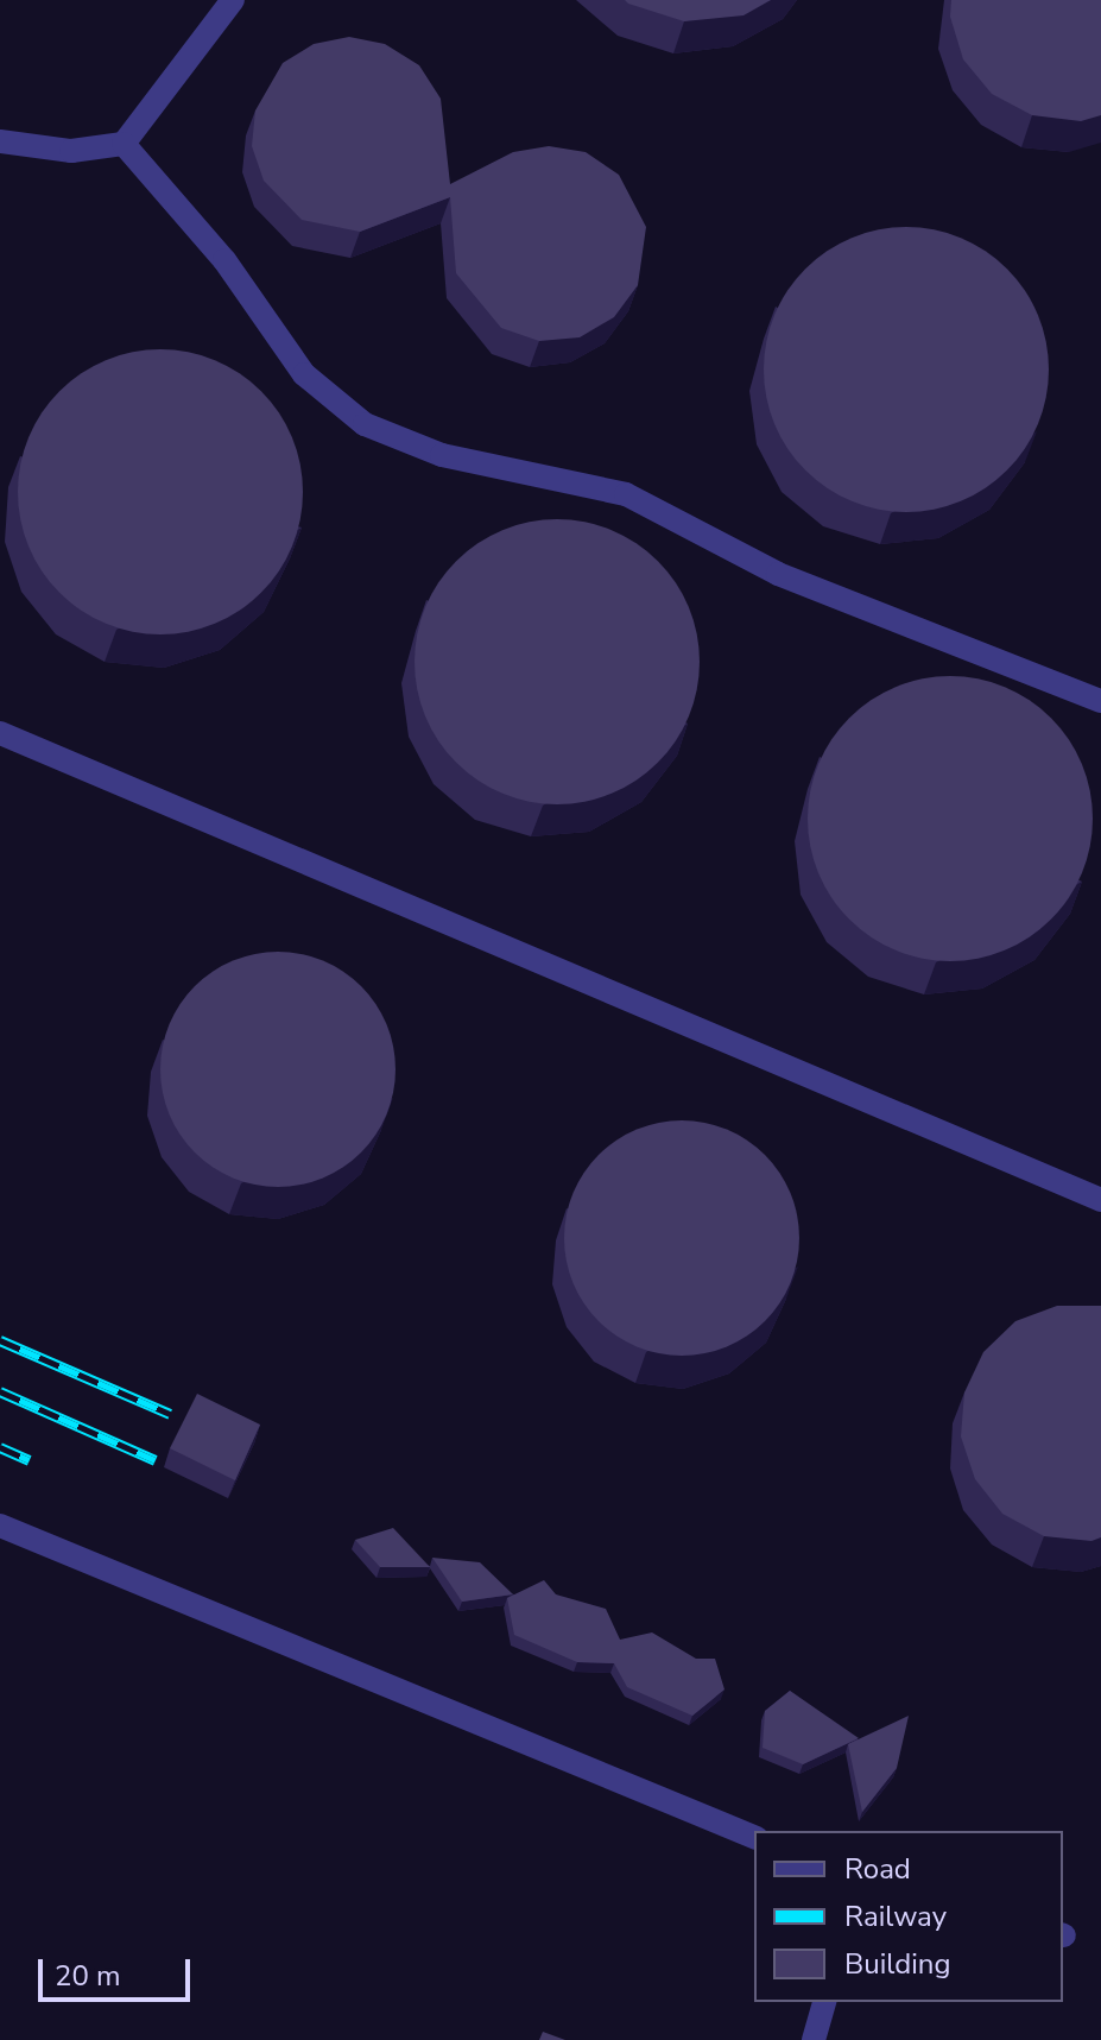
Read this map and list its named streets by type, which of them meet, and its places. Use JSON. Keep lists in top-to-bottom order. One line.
{"legend":["Road","Railway","Building"],"scale_bar":"20 m"}
